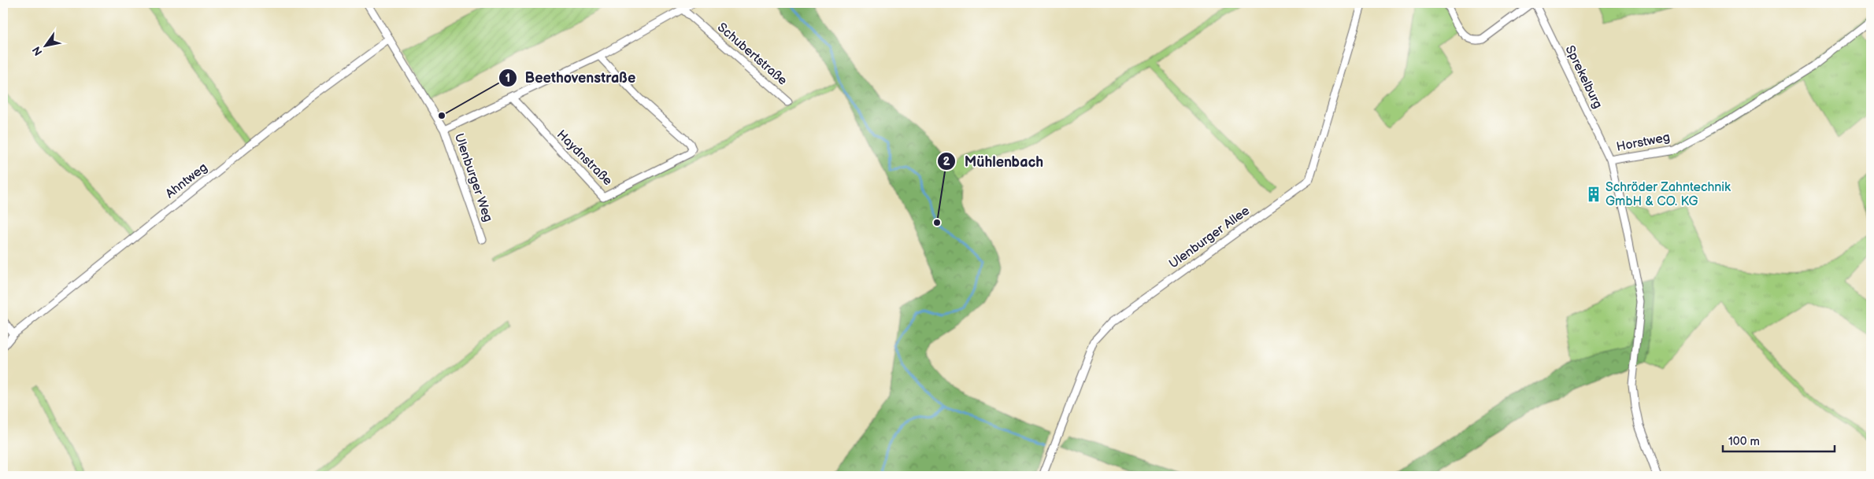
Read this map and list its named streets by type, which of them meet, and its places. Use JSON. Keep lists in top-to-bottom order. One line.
{"streets":{"street":["Schubertstraße","Sprekelburg","Horstweg","Haydnstraße","Ulenburger Weg","Ahntweg","Ulenburger Allee"]},"crossings":[["Sprekelburg","Horstweg"],["Ulenburger Weg","Ahntweg"]],"places":{"other":["Beethovenstraße","Mühlenbach"],"building":["Schröder Zahntechnik GmbH & CO. KG"]},"scale_bar":"100 m","north":"bottom left"}
